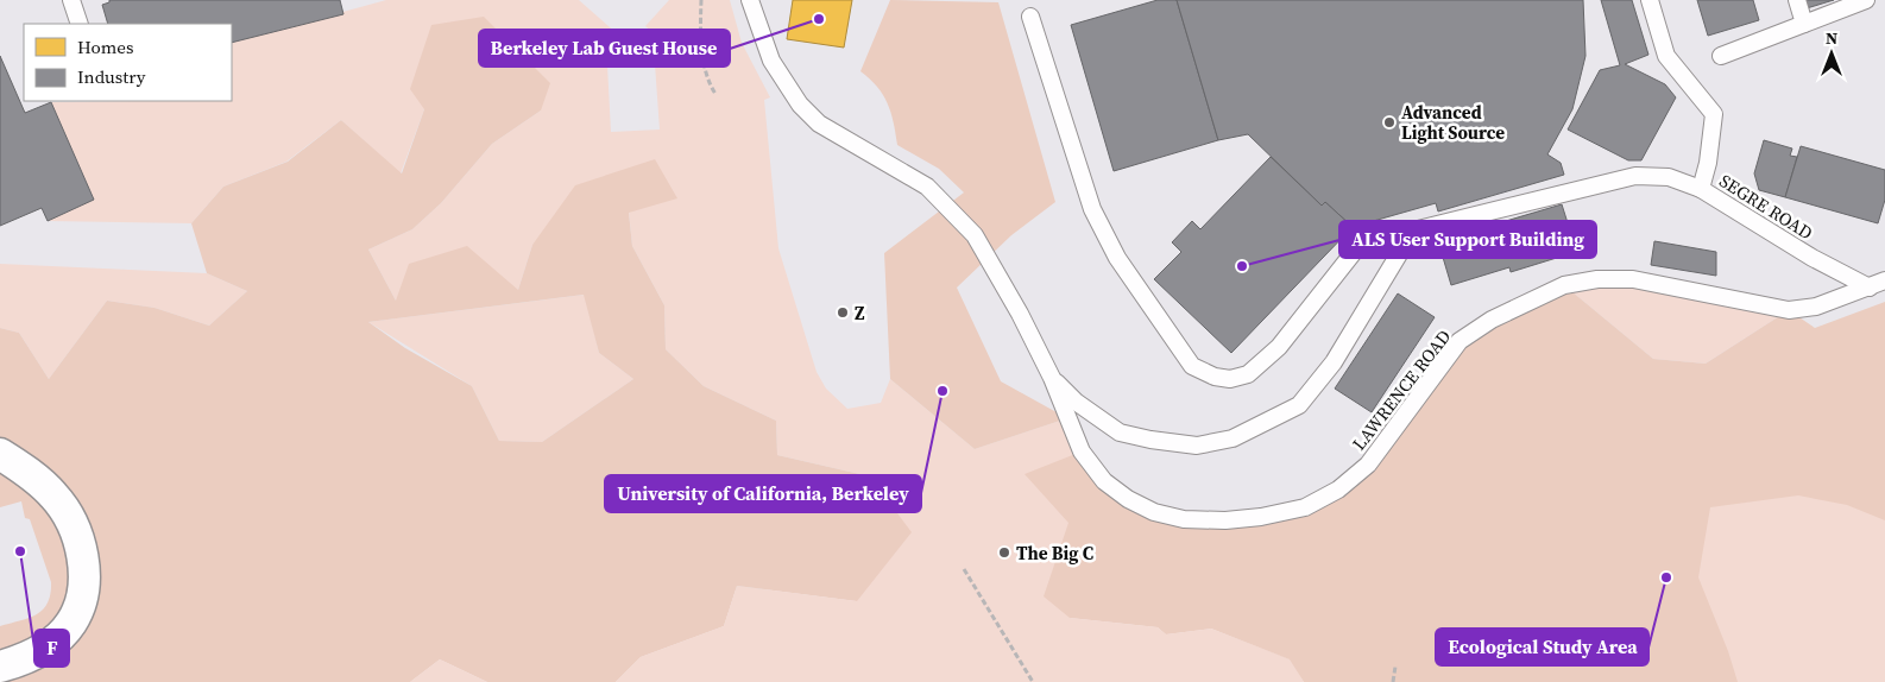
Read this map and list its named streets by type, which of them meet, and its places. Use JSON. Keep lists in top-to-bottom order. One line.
{"streets":{"lane":["SEGRE ROAD","LAWRENCE ROAD"]},"crossings":[["SEGRE ROAD","LAWRENCE ROAD"]],"places":["Berkeley Lab Guest House","Advanced Light Source","ALS User Support Building","Z","University of California, Berkeley","F","The Big C","Ecological Study Area"],"legend":["Homes","Industry"],"north":"top"}
